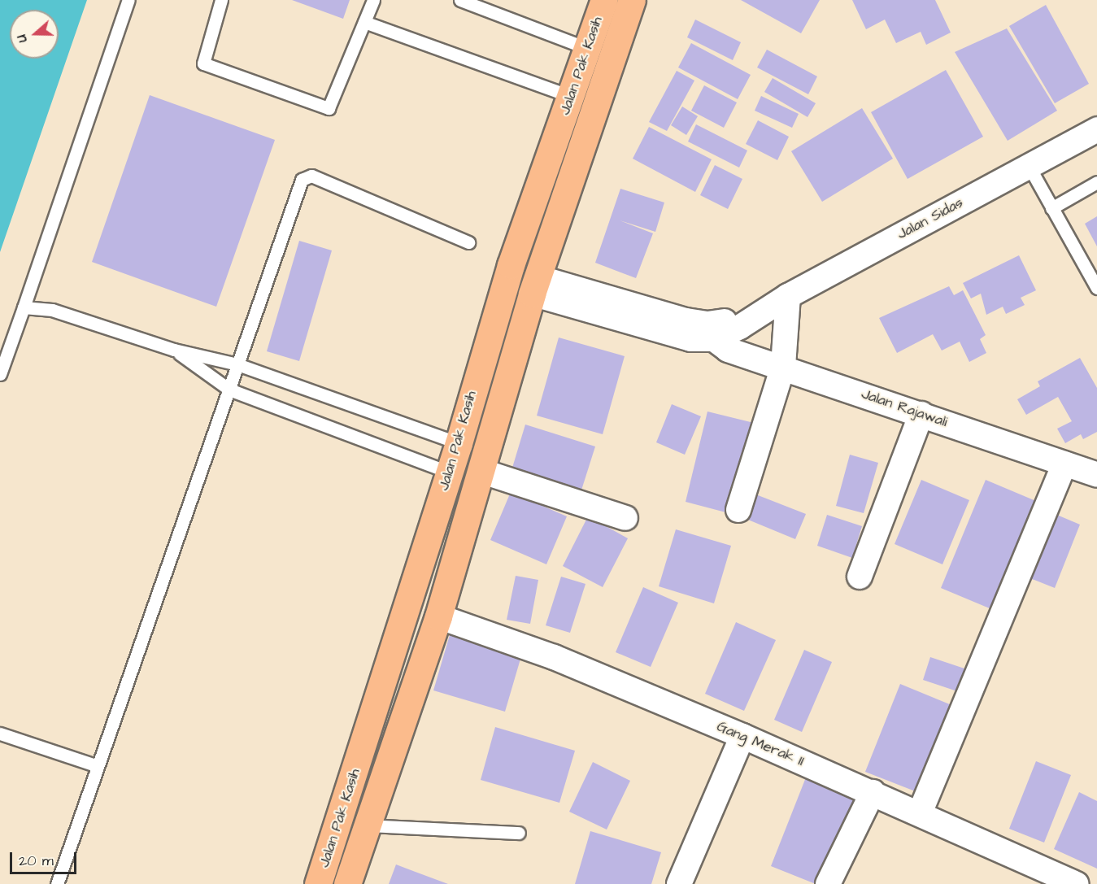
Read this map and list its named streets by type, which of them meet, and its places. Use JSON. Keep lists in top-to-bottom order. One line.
{"streets":{"highway":["Jalan Pak Kasih"],"street":["Jalan Sidas","Jalan Rajawali","Gang Merak II"]},"crossings":[["Jalan Pak Kasih","Jalan Rajawali"],["Jalan Pak Kasih","Gang Merak II"],["Jalan Sidas","Jalan Rajawali"]],"scale_bar":"20 m","north":"left"}
